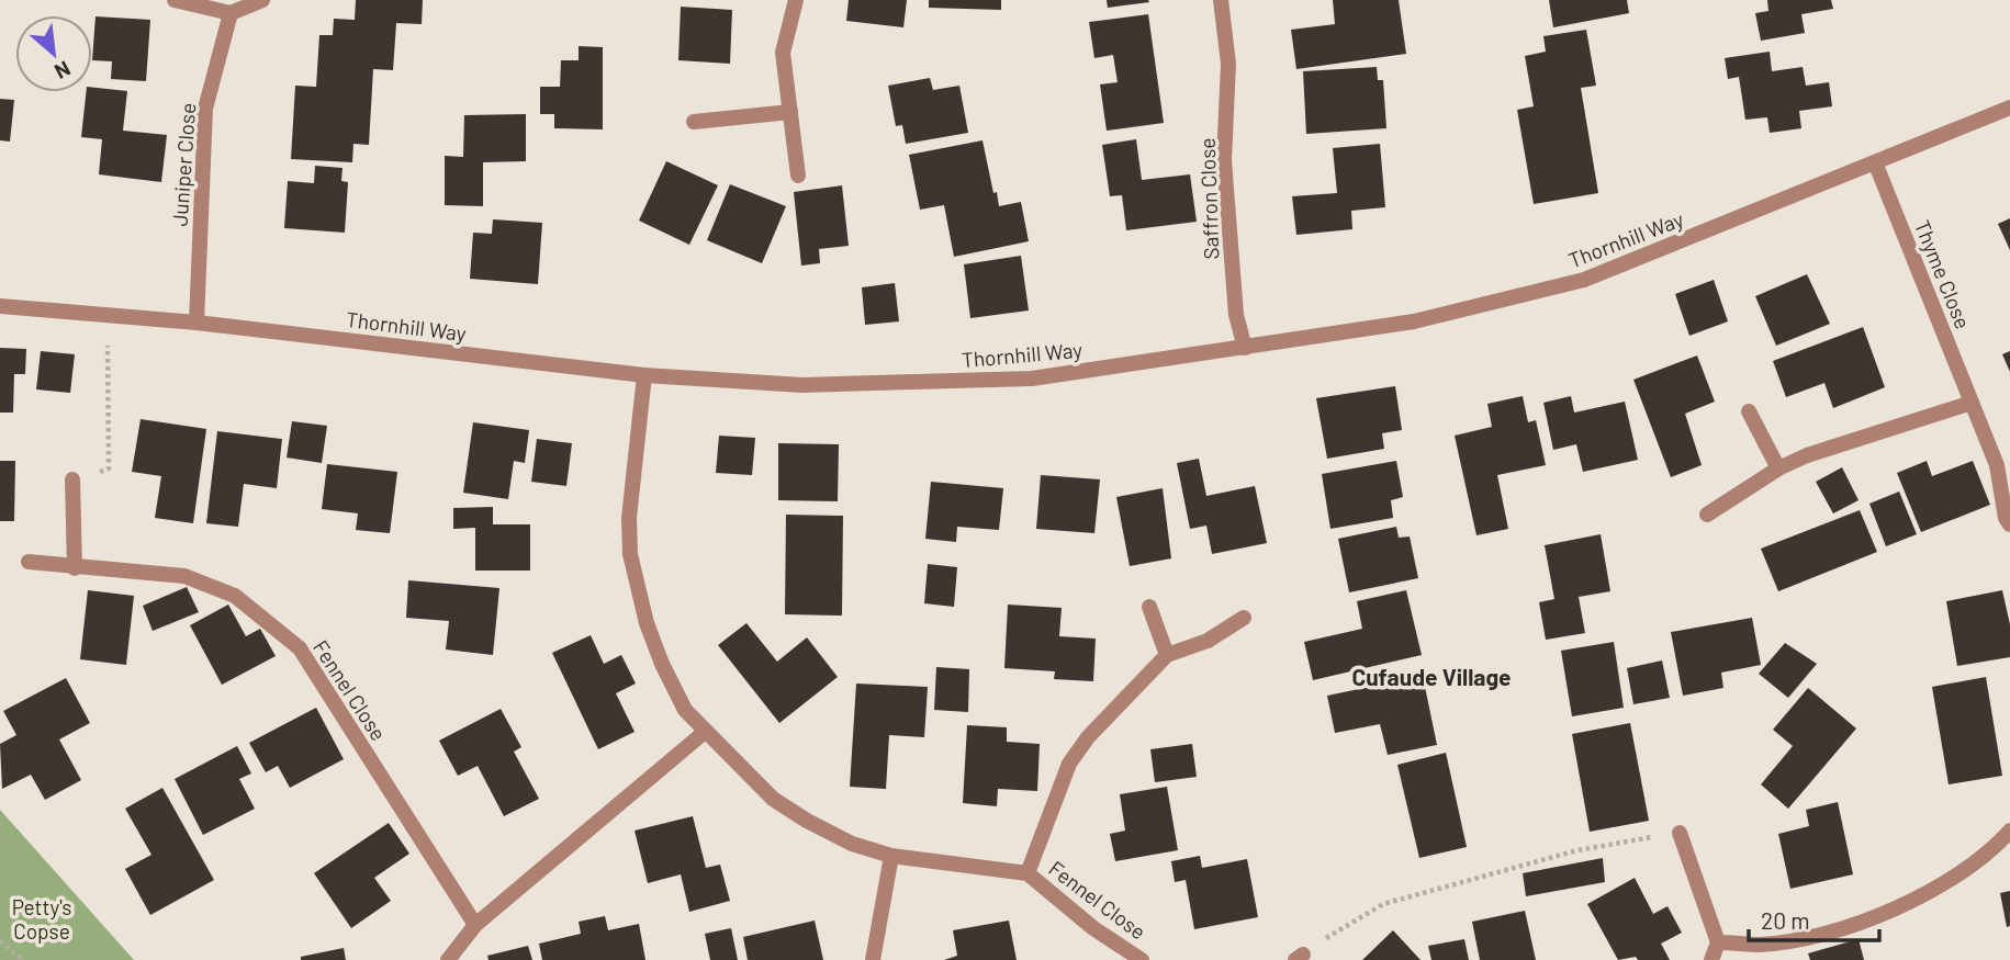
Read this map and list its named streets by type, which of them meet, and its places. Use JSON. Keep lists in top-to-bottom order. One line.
{"streets":{"street":["Juniper Close","Saffron Close","Thornhill Way","Thyme Close","Fennel Close"]},"crossings":[["Juniper Close","Thornhill Way"],["Saffron Close","Thornhill Way"],["Thornhill Way","Thyme Close"],["Thornhill Way","Fennel Close"]],"districts":["Cufaude Village"],"parks":["Petty's Copse"],"scale_bar":"20 m","north":"bottom right"}
